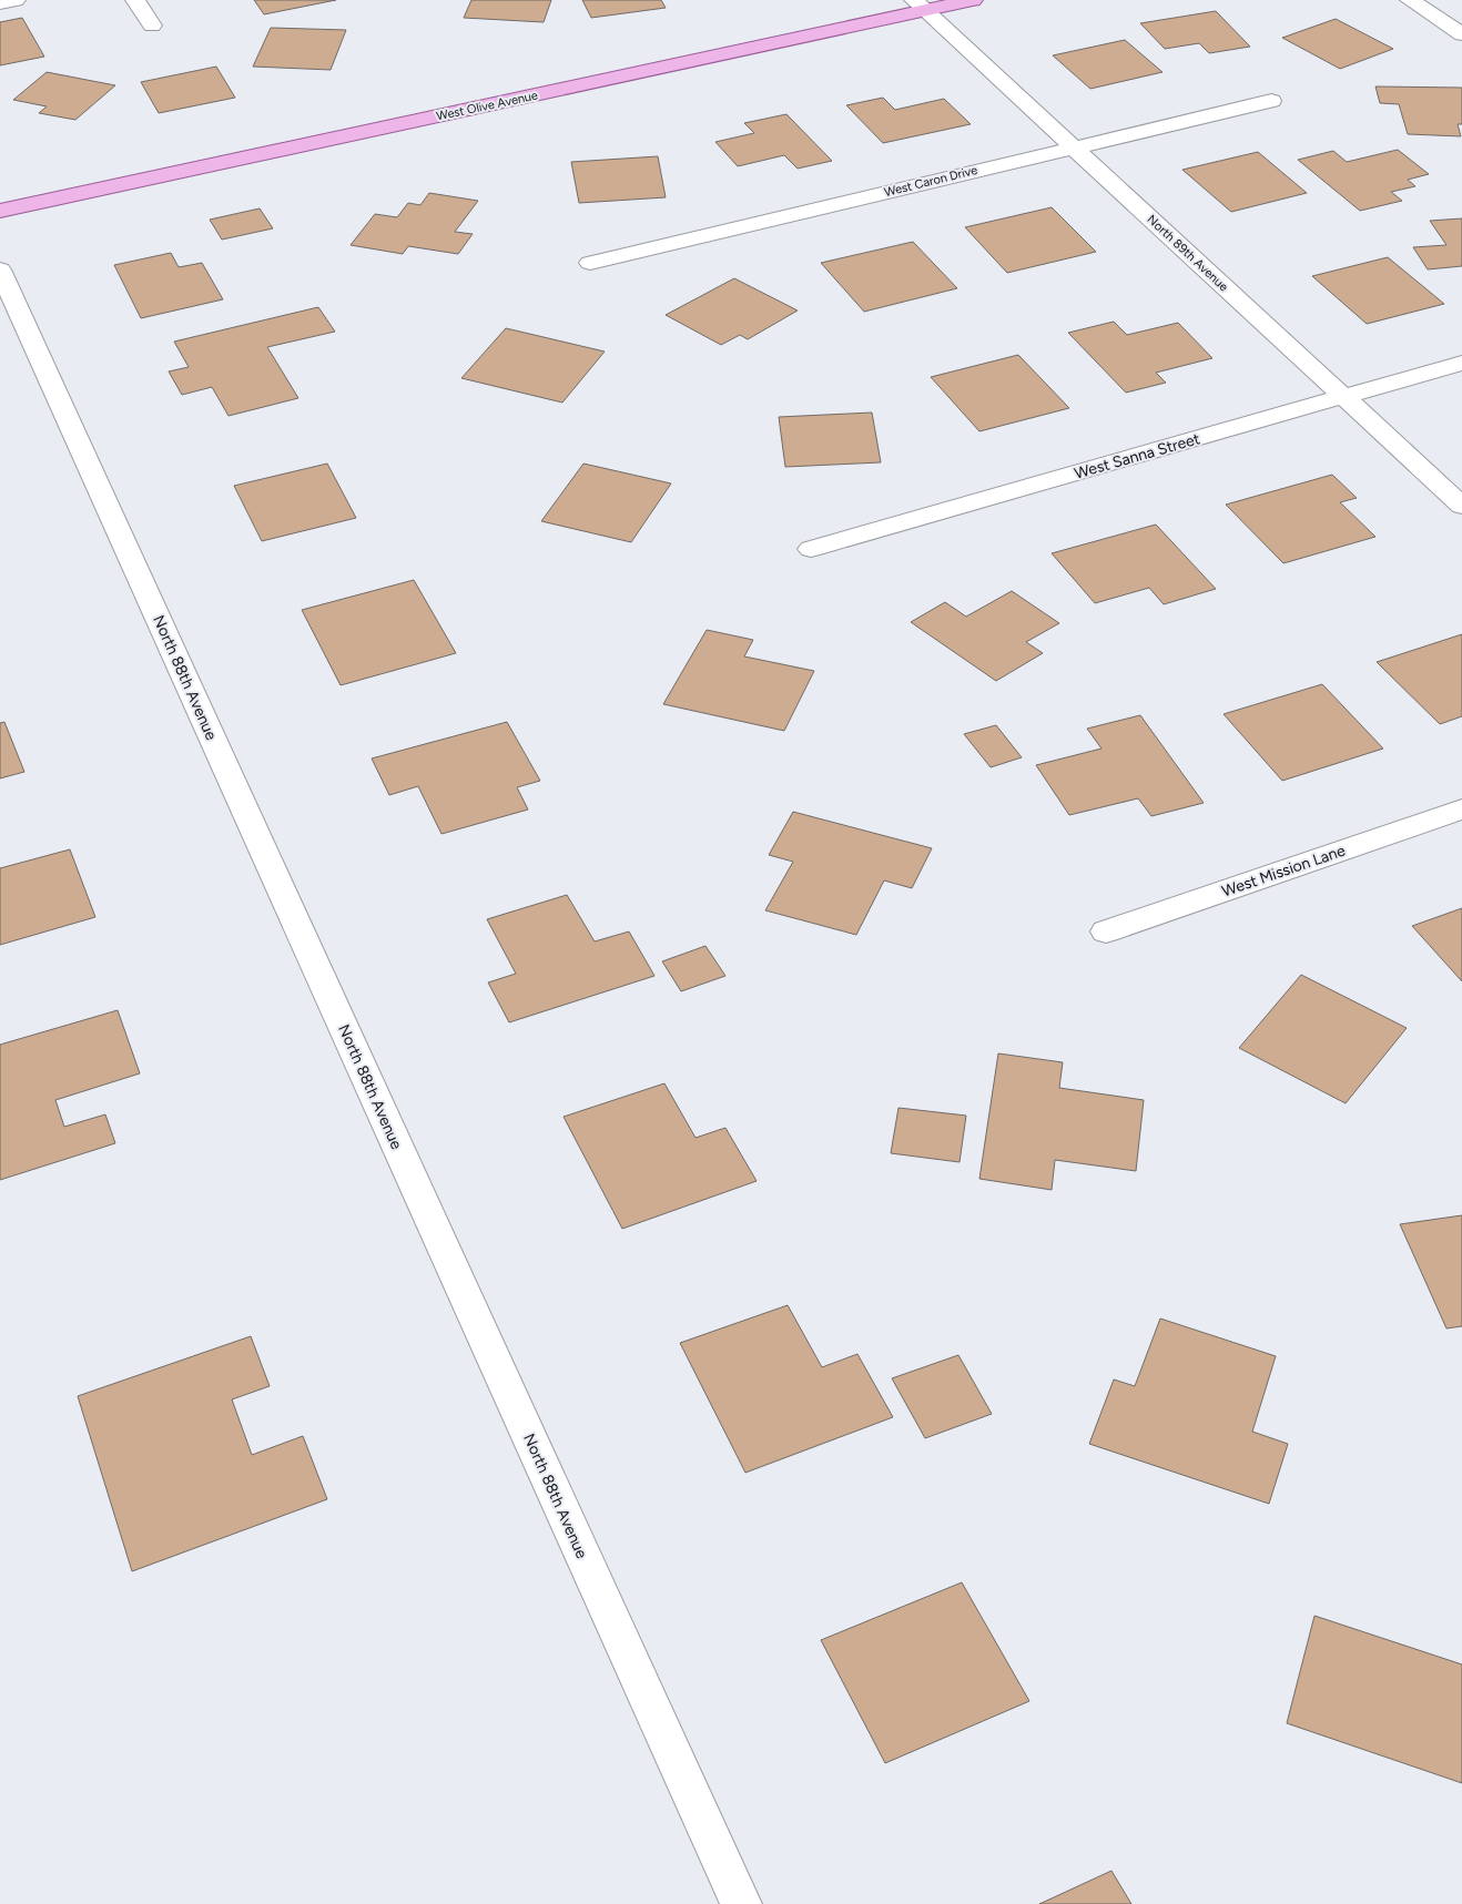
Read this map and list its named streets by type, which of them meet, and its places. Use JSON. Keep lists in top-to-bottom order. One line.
{"streets":{"main road":["West Olive Avenue"],"street":["West Caron Drive","North 89th Avenue","West Sanna Street","North 88th Avenue","West Mission Lane"]},"crossings":[["West Olive Avenue","North 89th Avenue"],["West Caron Drive","North 89th Avenue"],["North 89th Avenue","West Sanna Street"]]}
